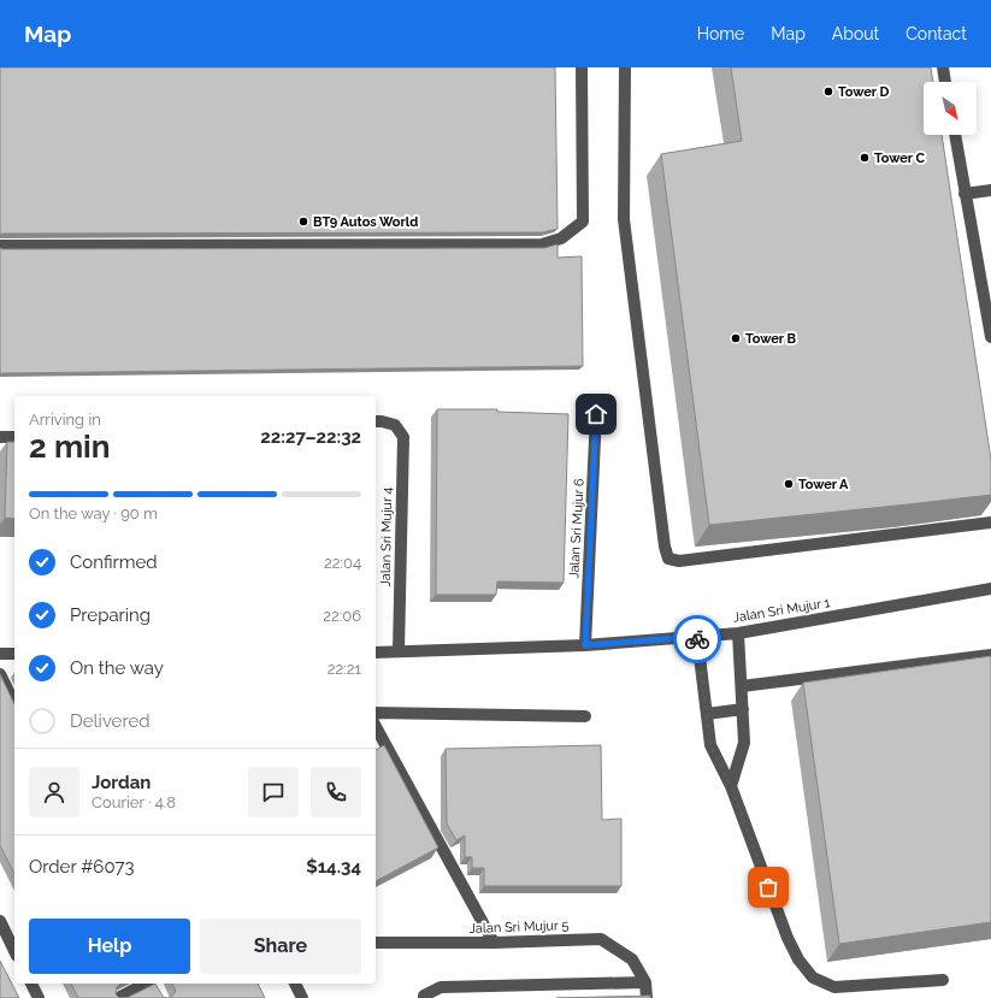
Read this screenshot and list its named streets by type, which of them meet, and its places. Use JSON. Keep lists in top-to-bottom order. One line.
{"streets":{"street":["Jalan Sri Mujur 6","Jalan Sri Mujur 4","Jalan Sri Mujur 1","Jalan Sri Mujur 5"]},"crossings":[["Jalan Sri Mujur 6","Jalan Sri Mujur 1"],["Jalan Sri Mujur 4","Jalan Sri Mujur 1"]],"places":["Tower D","Tower C","BT9 Autos World","Tower B","Tower A"],"north":"bottom right","page":{"header":"Map","nav":["Home","Map","About","Contact"],"heading":["2 min","Arriving in","22:27–22:32"],"panel":["Jordan","Courier · 4.8","Order #6073","$14.34"],"bar":"On the way · 90 m","list":[["Confirmed","22:04"],["Preparing","22:06"],["On the way","22:21"],"Delivered"],"buttons":["Help","Share"]}}
